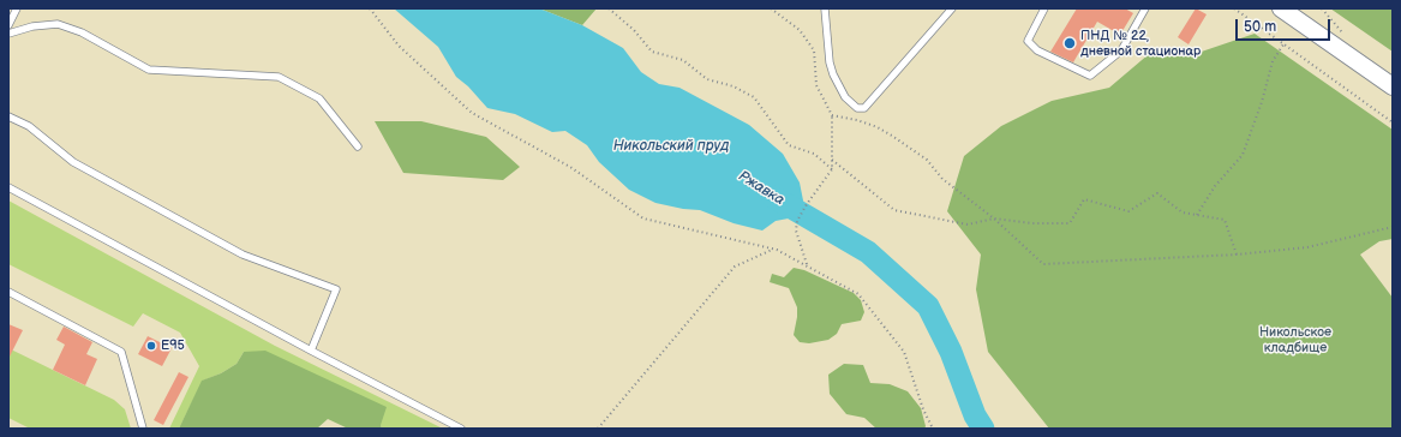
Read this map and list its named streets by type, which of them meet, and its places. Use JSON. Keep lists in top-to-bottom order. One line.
{"water":["Никольский пруд","Ржавка"],"parks":["Никольское кладбище"],"places":["ПНД № 22, дневной стационар","E95"],"scale_bar":"50 m"}
